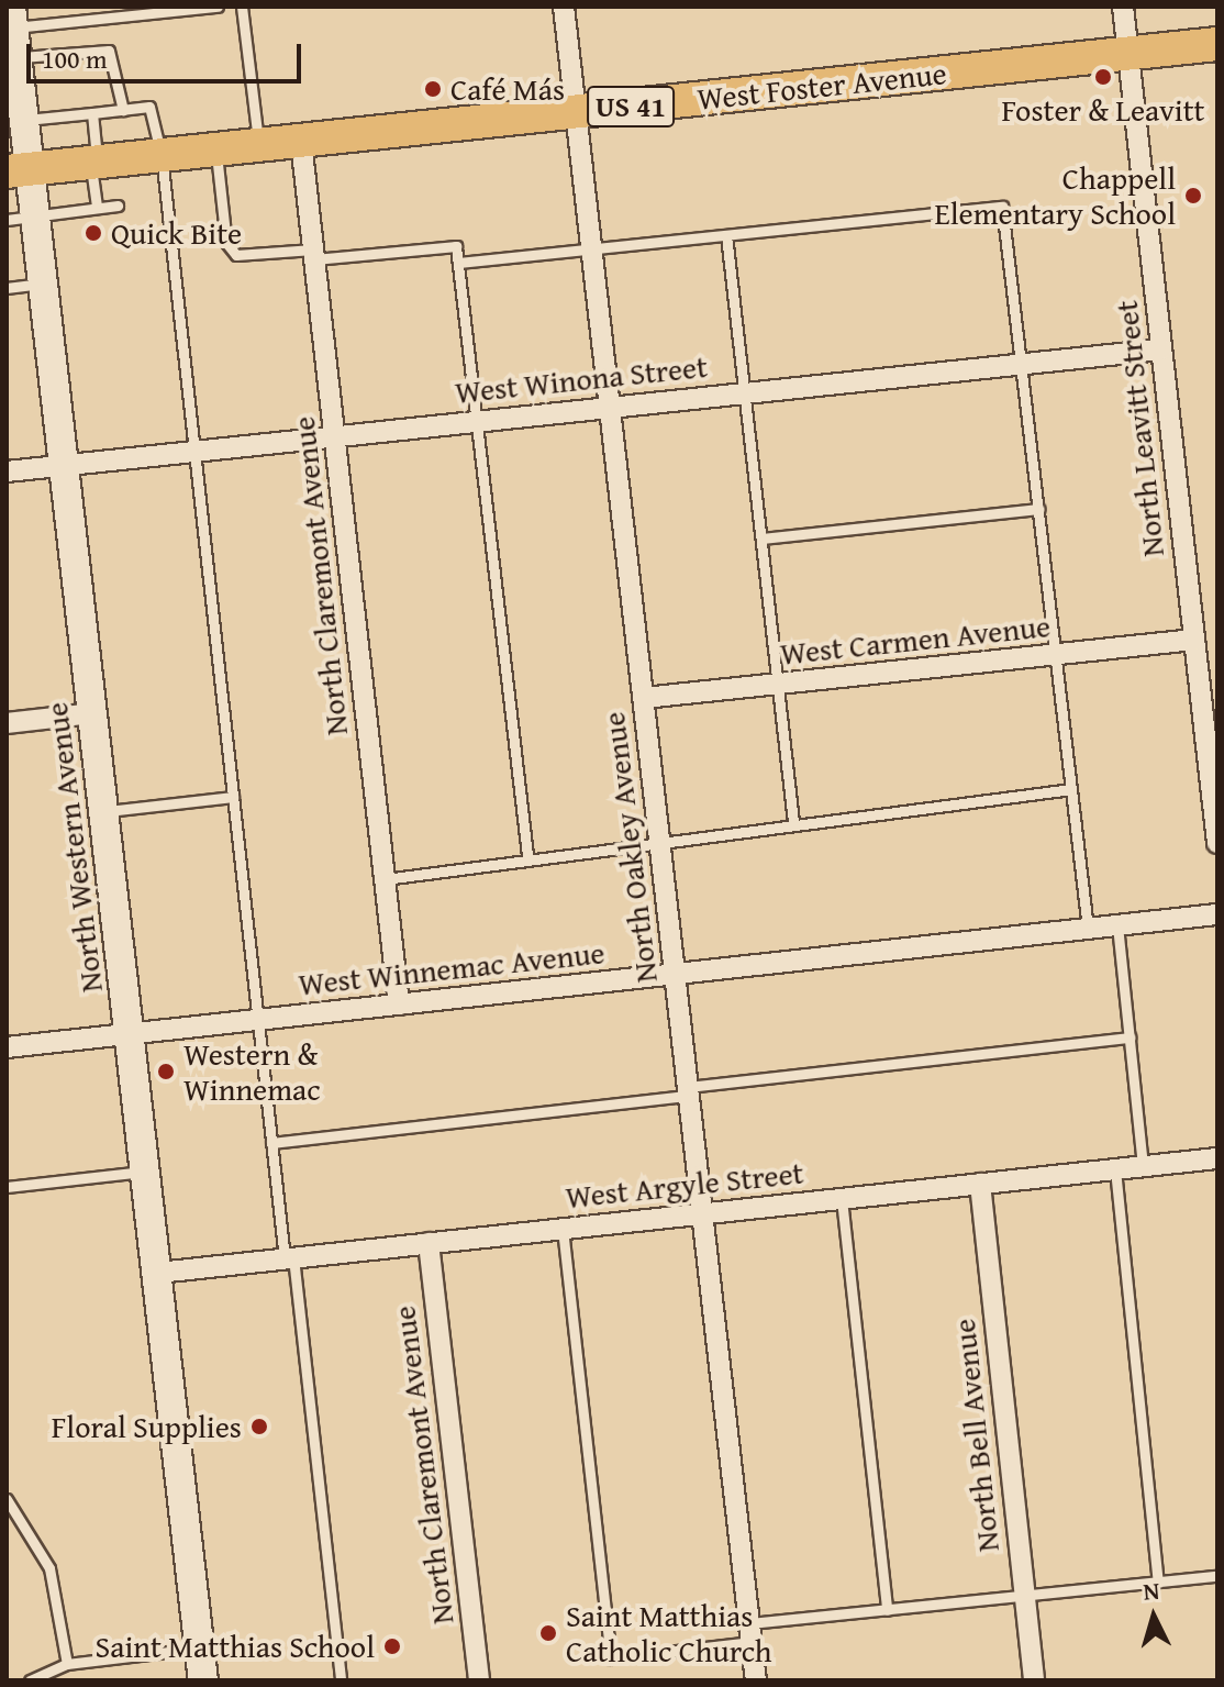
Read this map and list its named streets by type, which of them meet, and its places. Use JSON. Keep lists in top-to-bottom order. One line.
{"streets":{"main road":["West Foster Avenue","US 41","North Western Avenue"],"street":["West Winona Street","North Leavitt Street","North Claremont Avenue","West Carmen Avenue","North Oakley Avenue","West Winnemac Avenue","West Argyle Street","North Bell Avenue"]},"crossings":[["West Foster Avenue","North Leavitt Street"],["West Foster Avenue","North Claremont Avenue"],["West Foster Avenue","North Western Avenue"],["West Foster Avenue","North Oakley Avenue"],["West Winona Street","North Leavitt Street"],["West Winona Street","North Claremont Avenue"],["West Winona Street","North Western Avenue"],["West Winona Street","North Oakley Avenue"],["North Leavitt Street","West Carmen Avenue"],["North Claremont Avenue","West Winnemac Avenue"],["North Claremont Avenue","West Argyle Street"],["West Carmen Avenue","North Oakley Avenue"],["North Western Avenue","West Winnemac Avenue"],["North Western Avenue","West Argyle Street"],["North Oakley Avenue","West Winnemac Avenue"],["North Oakley Avenue","West Argyle Street"],["West Argyle Street","North Bell Avenue"]],"places":["Foster & Leavitt","Café Más","Chappell Elementary School","Quick Bite","Western & Winnemac","Floral Supplies","Saint Matthias Catholic Church","Saint Matthias School"],"scale_bar":"100 m","north":"top"}
